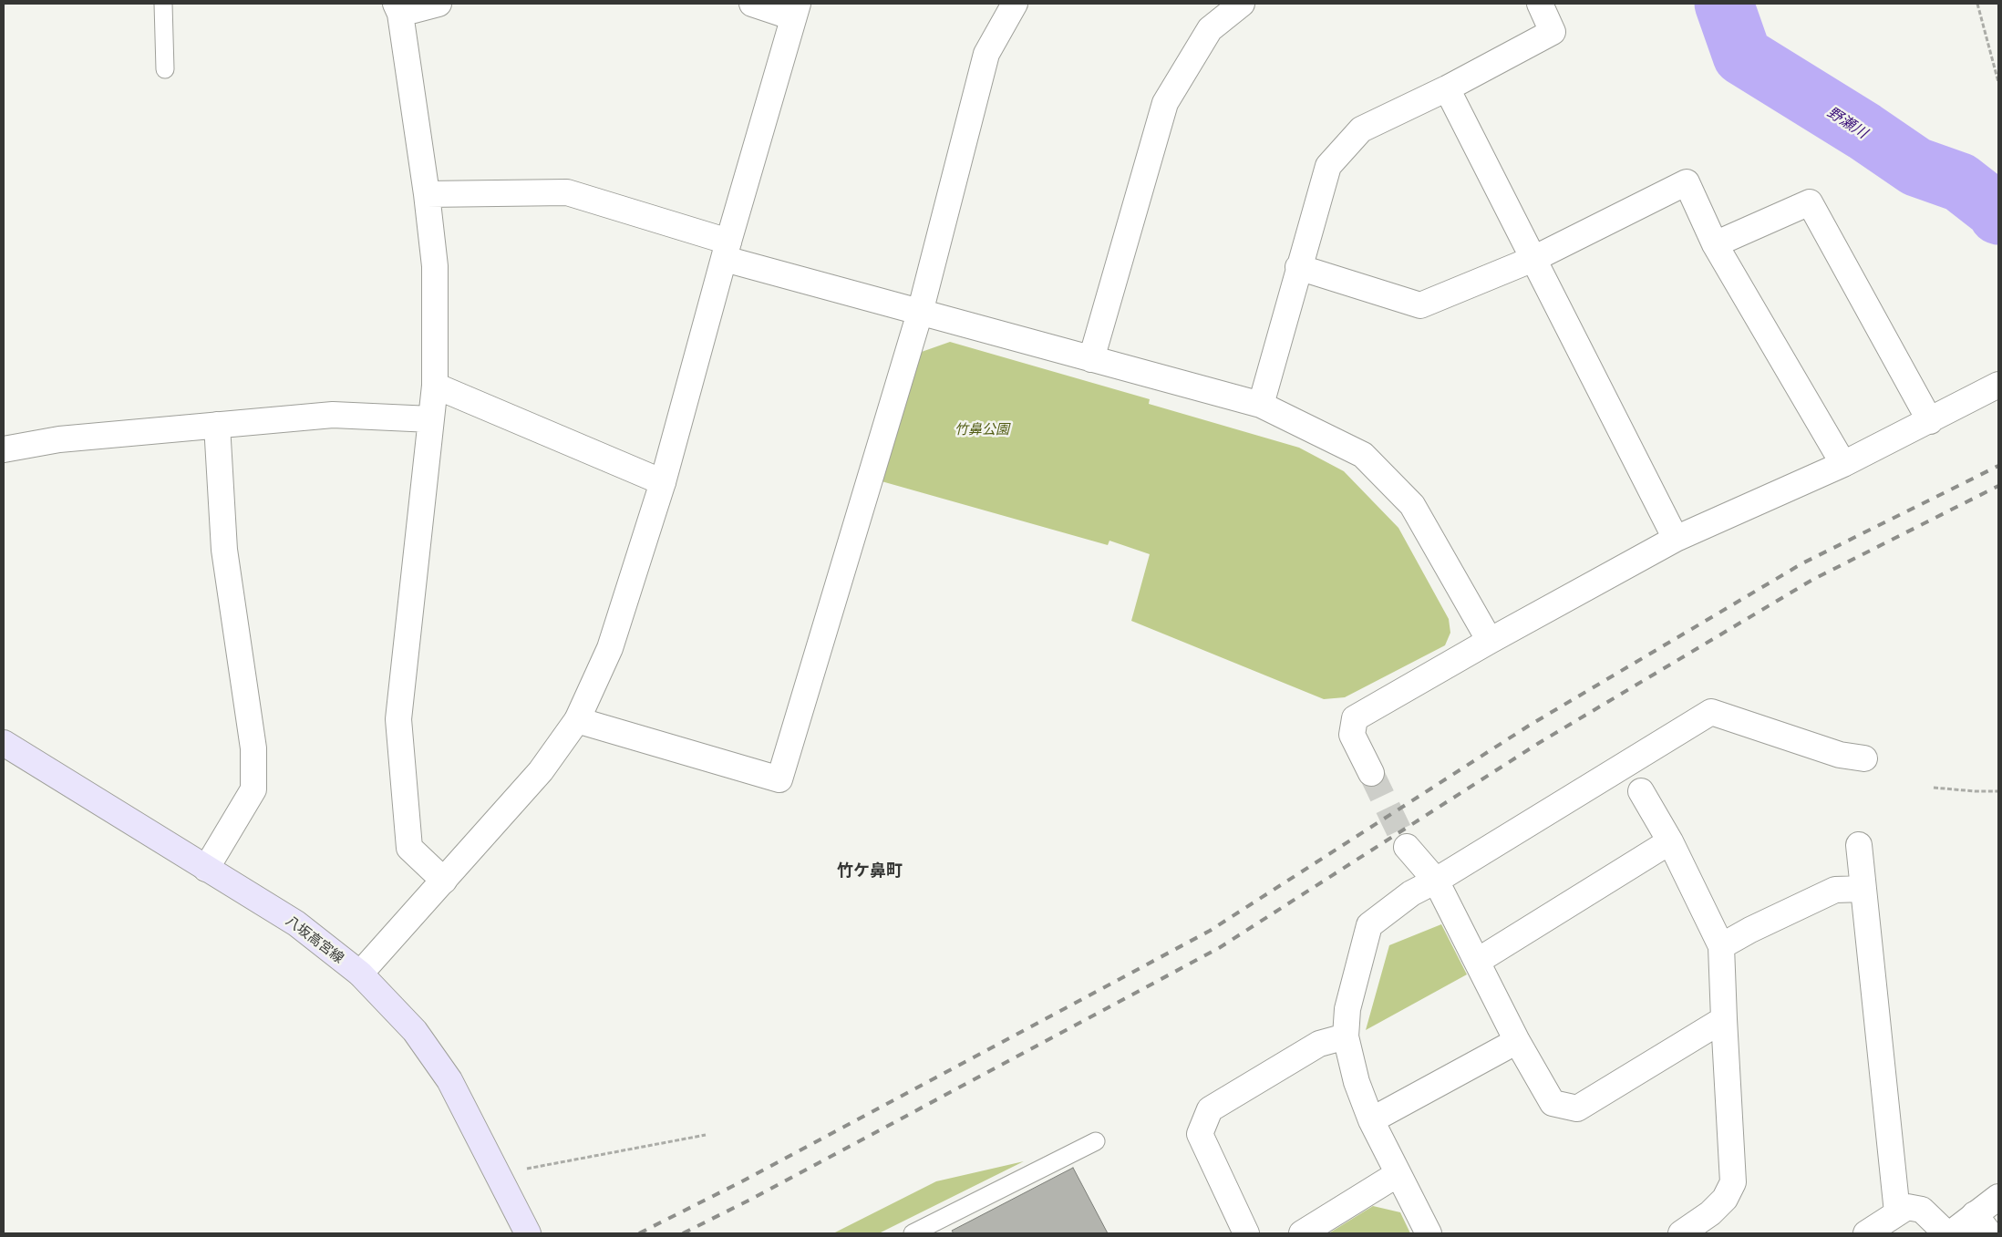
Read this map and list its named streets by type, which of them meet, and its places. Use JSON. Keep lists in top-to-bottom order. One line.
{"streets":{"main road":["八坂高宮線"]},"districts":["竹ケ鼻町"],"water":["野瀬川"],"parks":["竹鼻公園"]}
